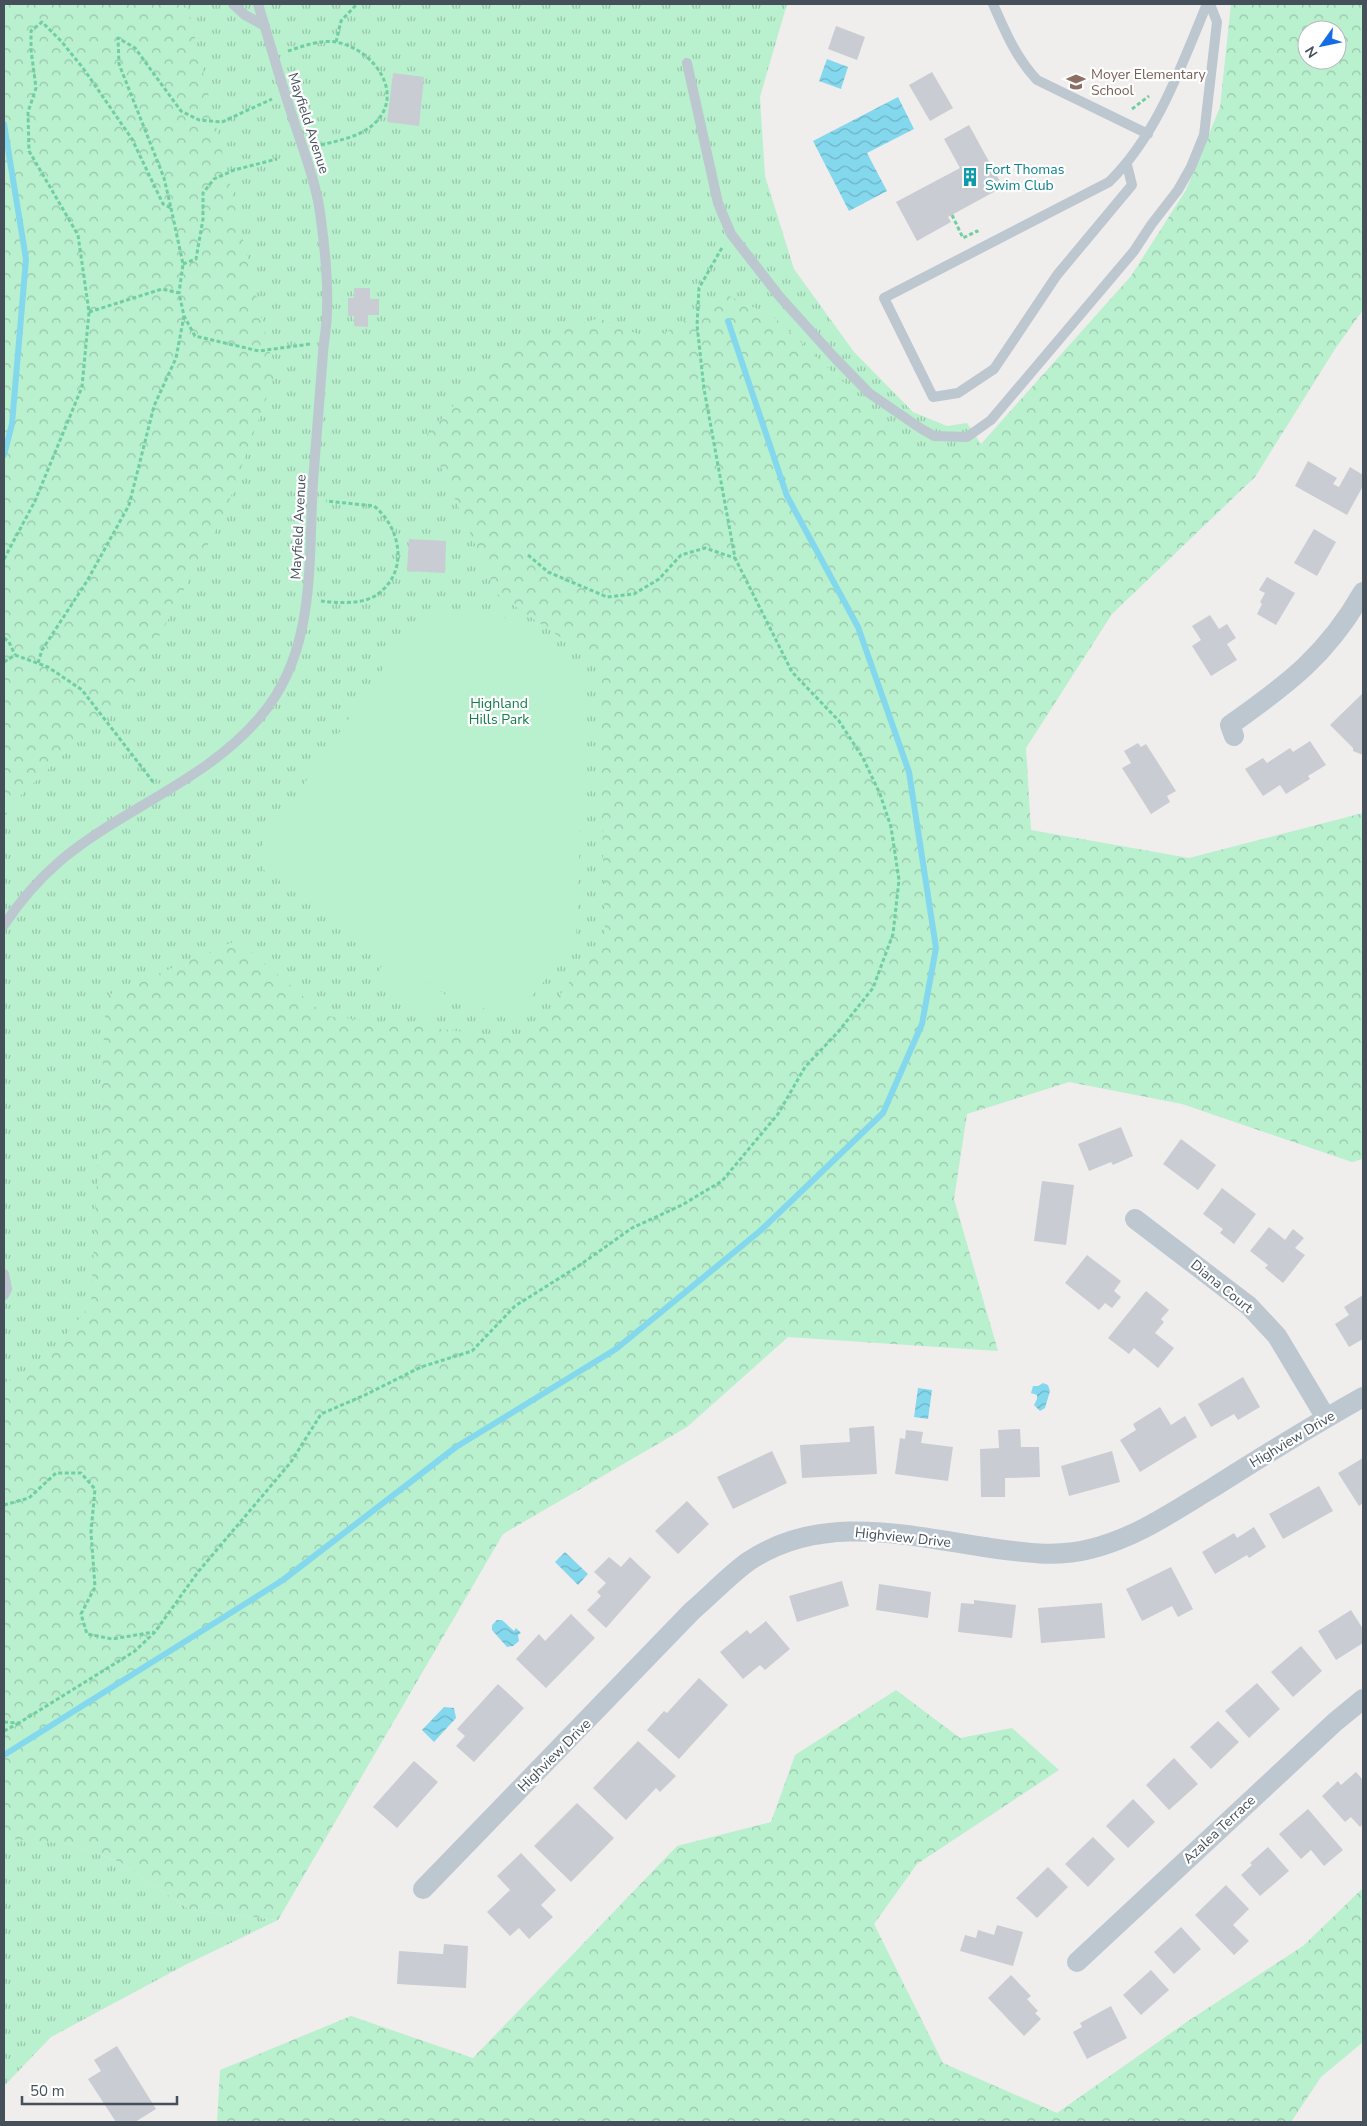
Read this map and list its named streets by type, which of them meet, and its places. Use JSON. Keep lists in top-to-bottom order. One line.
{"streets":{"street":["Diana Court","Highview Drive","Azalea Terrace"],"lane":["Mayfield Avenue"]},"crossings":[["Diana Court","Highview Drive"]],"parks":["Highland Hills Park"],"places":{"school or university":["Moyer Elementary School"],"building":["Fort Thomas Swim Club"]},"scale_bar":"50 m","north":"bottom left"}
